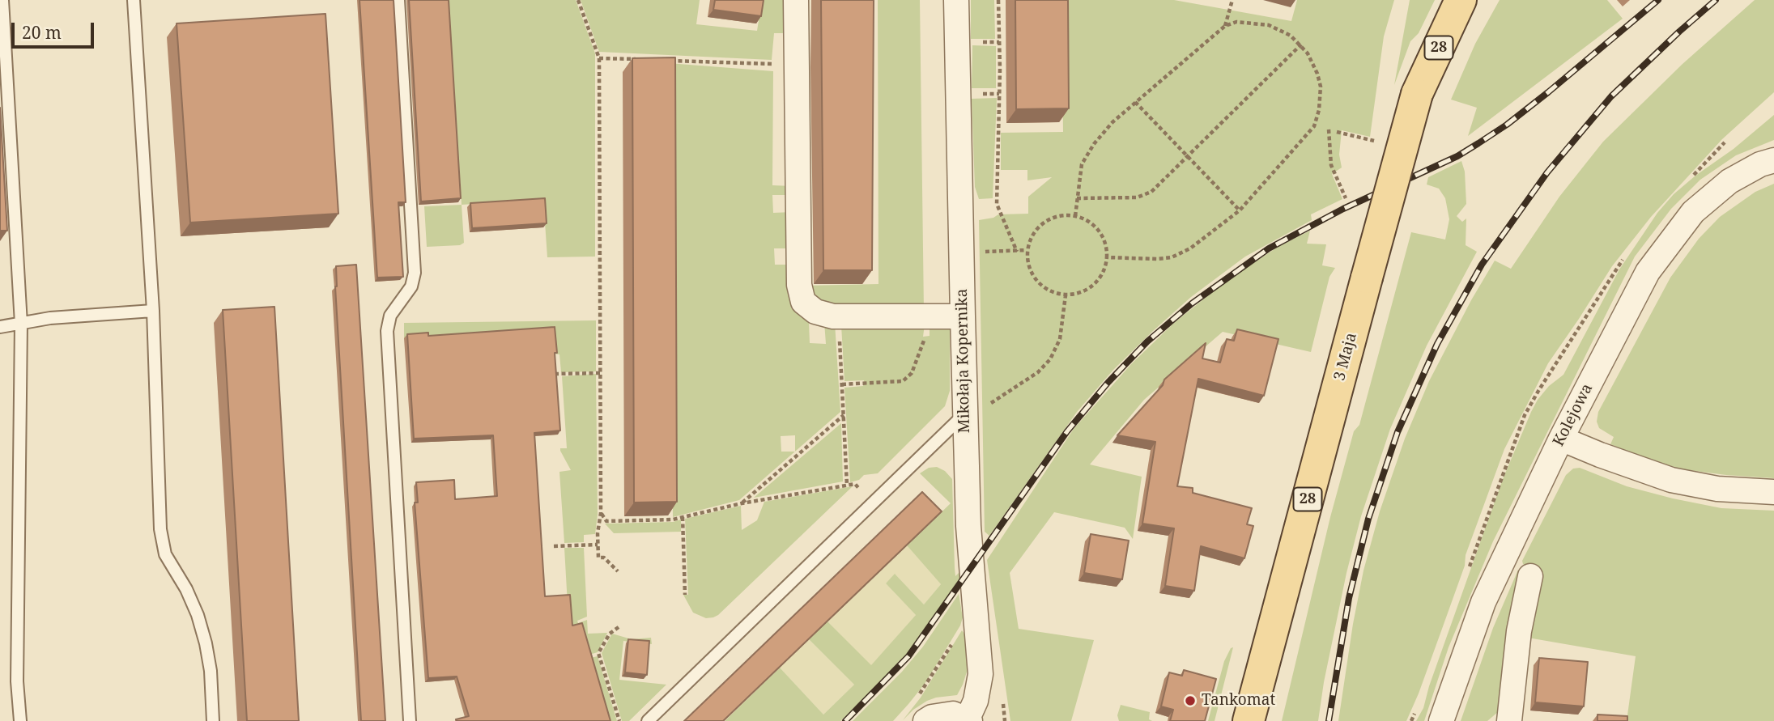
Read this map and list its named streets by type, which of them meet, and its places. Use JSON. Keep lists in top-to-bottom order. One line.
{"streets":{"main road":["28","3 Maja"],"street":["Mikołaja Kopernika","Kolejowa"]},"places":["Tankomat"],"scale_bar":"20 m"}
